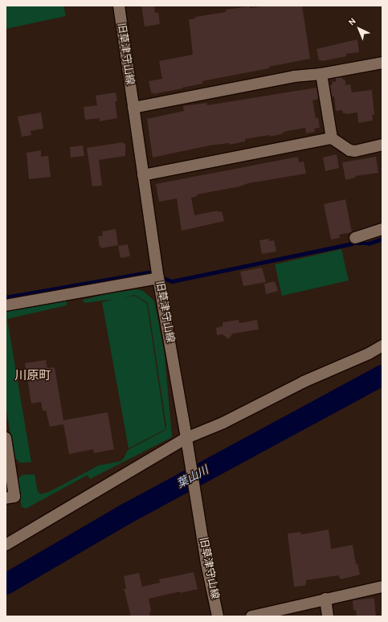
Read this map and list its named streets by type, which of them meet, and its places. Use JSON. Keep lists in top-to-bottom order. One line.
{"streets":{"street":["旧草津守山線"]},"districts":["川原町"],"water":["葉山川"],"north":"top left"}
